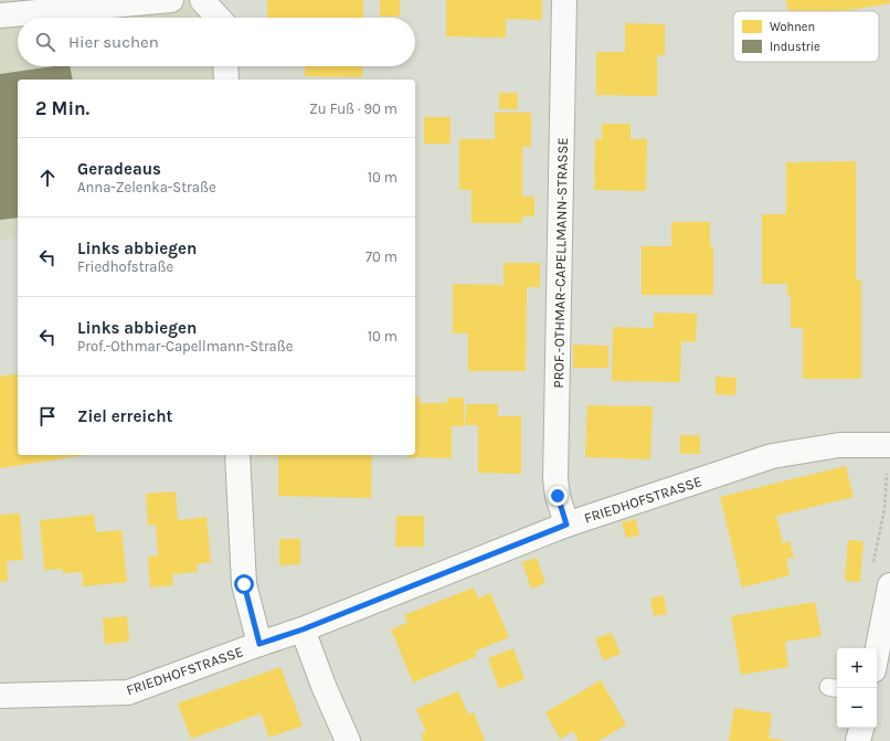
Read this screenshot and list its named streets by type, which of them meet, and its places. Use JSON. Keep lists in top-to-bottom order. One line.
{"streets":{"street":["PROF.-OTHMAR-CAPELLMANN-STRASSE","FRIEDHOFSTRASSE"]},"crossings":[["PROF.-OTHMAR-CAPELLMANN-STRASSE","FRIEDHOFSTRASSE"]],"legend":["Wohnen","Industrie"],"page":{"search":"Hier suchen","heading":["2 Min.","Zu Fuß · 90 m"],"list":[["Geradeaus","Anna-Zelenka-Straße","10 m"],["Links abbiegen","Friedhofstraße","70 m"],["Links abbiegen","Prof.-Othmar-Capellmann-Straße","10 m"],"Ziel erreicht"],"map_buttons":["+","−"]}}
